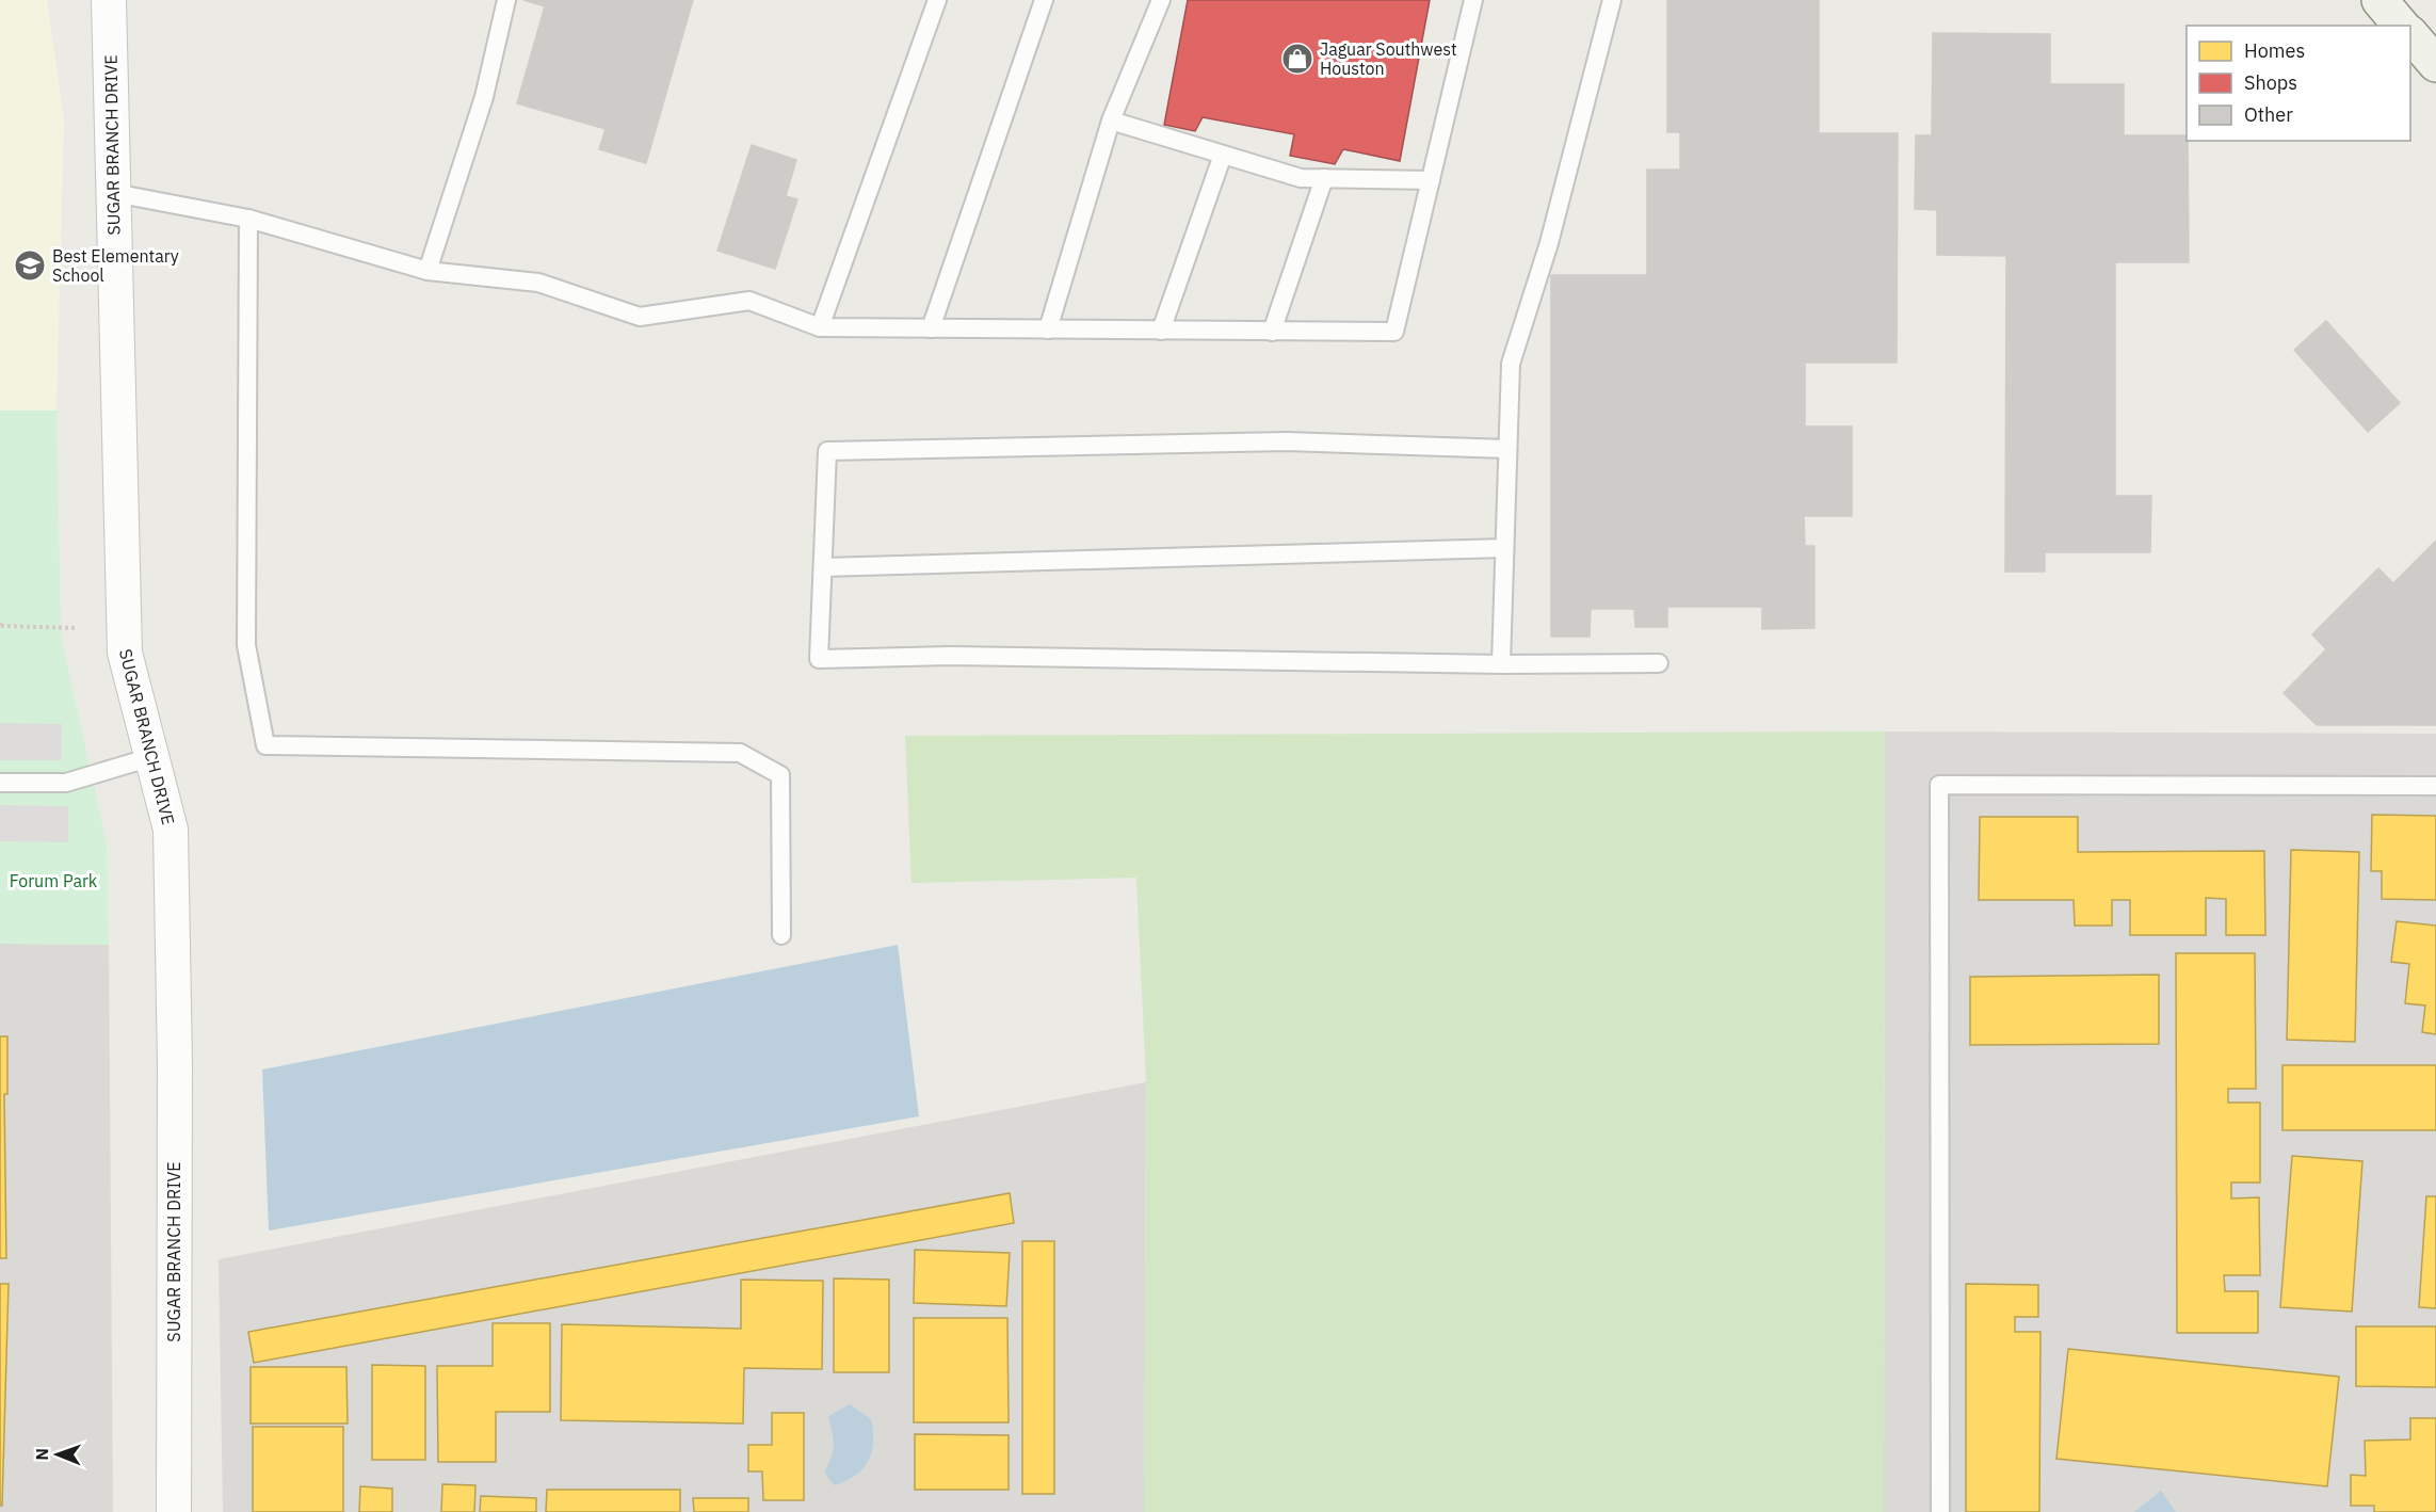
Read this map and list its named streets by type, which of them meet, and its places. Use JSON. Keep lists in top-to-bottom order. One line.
{"streets":{"street":["SUGAR BRANCH DRIVE"]},"parks":["Forum Park"],"places":{"shop":["Jaguar Southwest Houston"],"school or university":["Best Elementary School"]},"legend":["Homes","Shops","Other"],"north":"left"}
